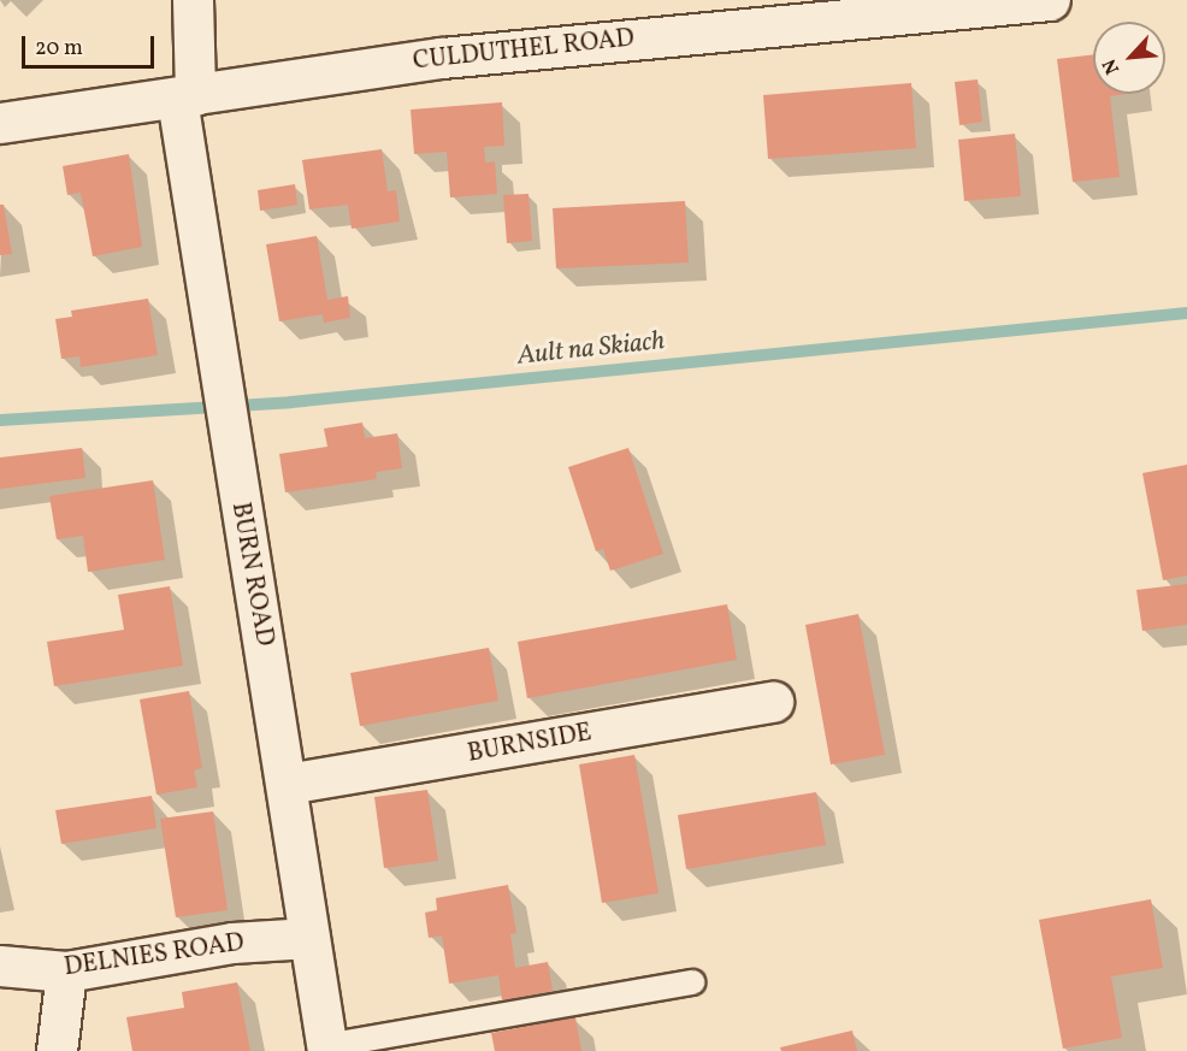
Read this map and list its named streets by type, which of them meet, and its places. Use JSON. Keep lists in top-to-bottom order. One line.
{"streets":{"street":["CULDUTHEL ROAD","BURN ROAD","BURNSIDE","DELNIES ROAD"]},"crossings":[["CULDUTHEL ROAD","BURN ROAD"],["BURN ROAD","BURNSIDE"],["BURN ROAD","DELNIES ROAD"]],"water":["Ault na Skiach"],"scale_bar":"20 m","north":"bottom left"}
